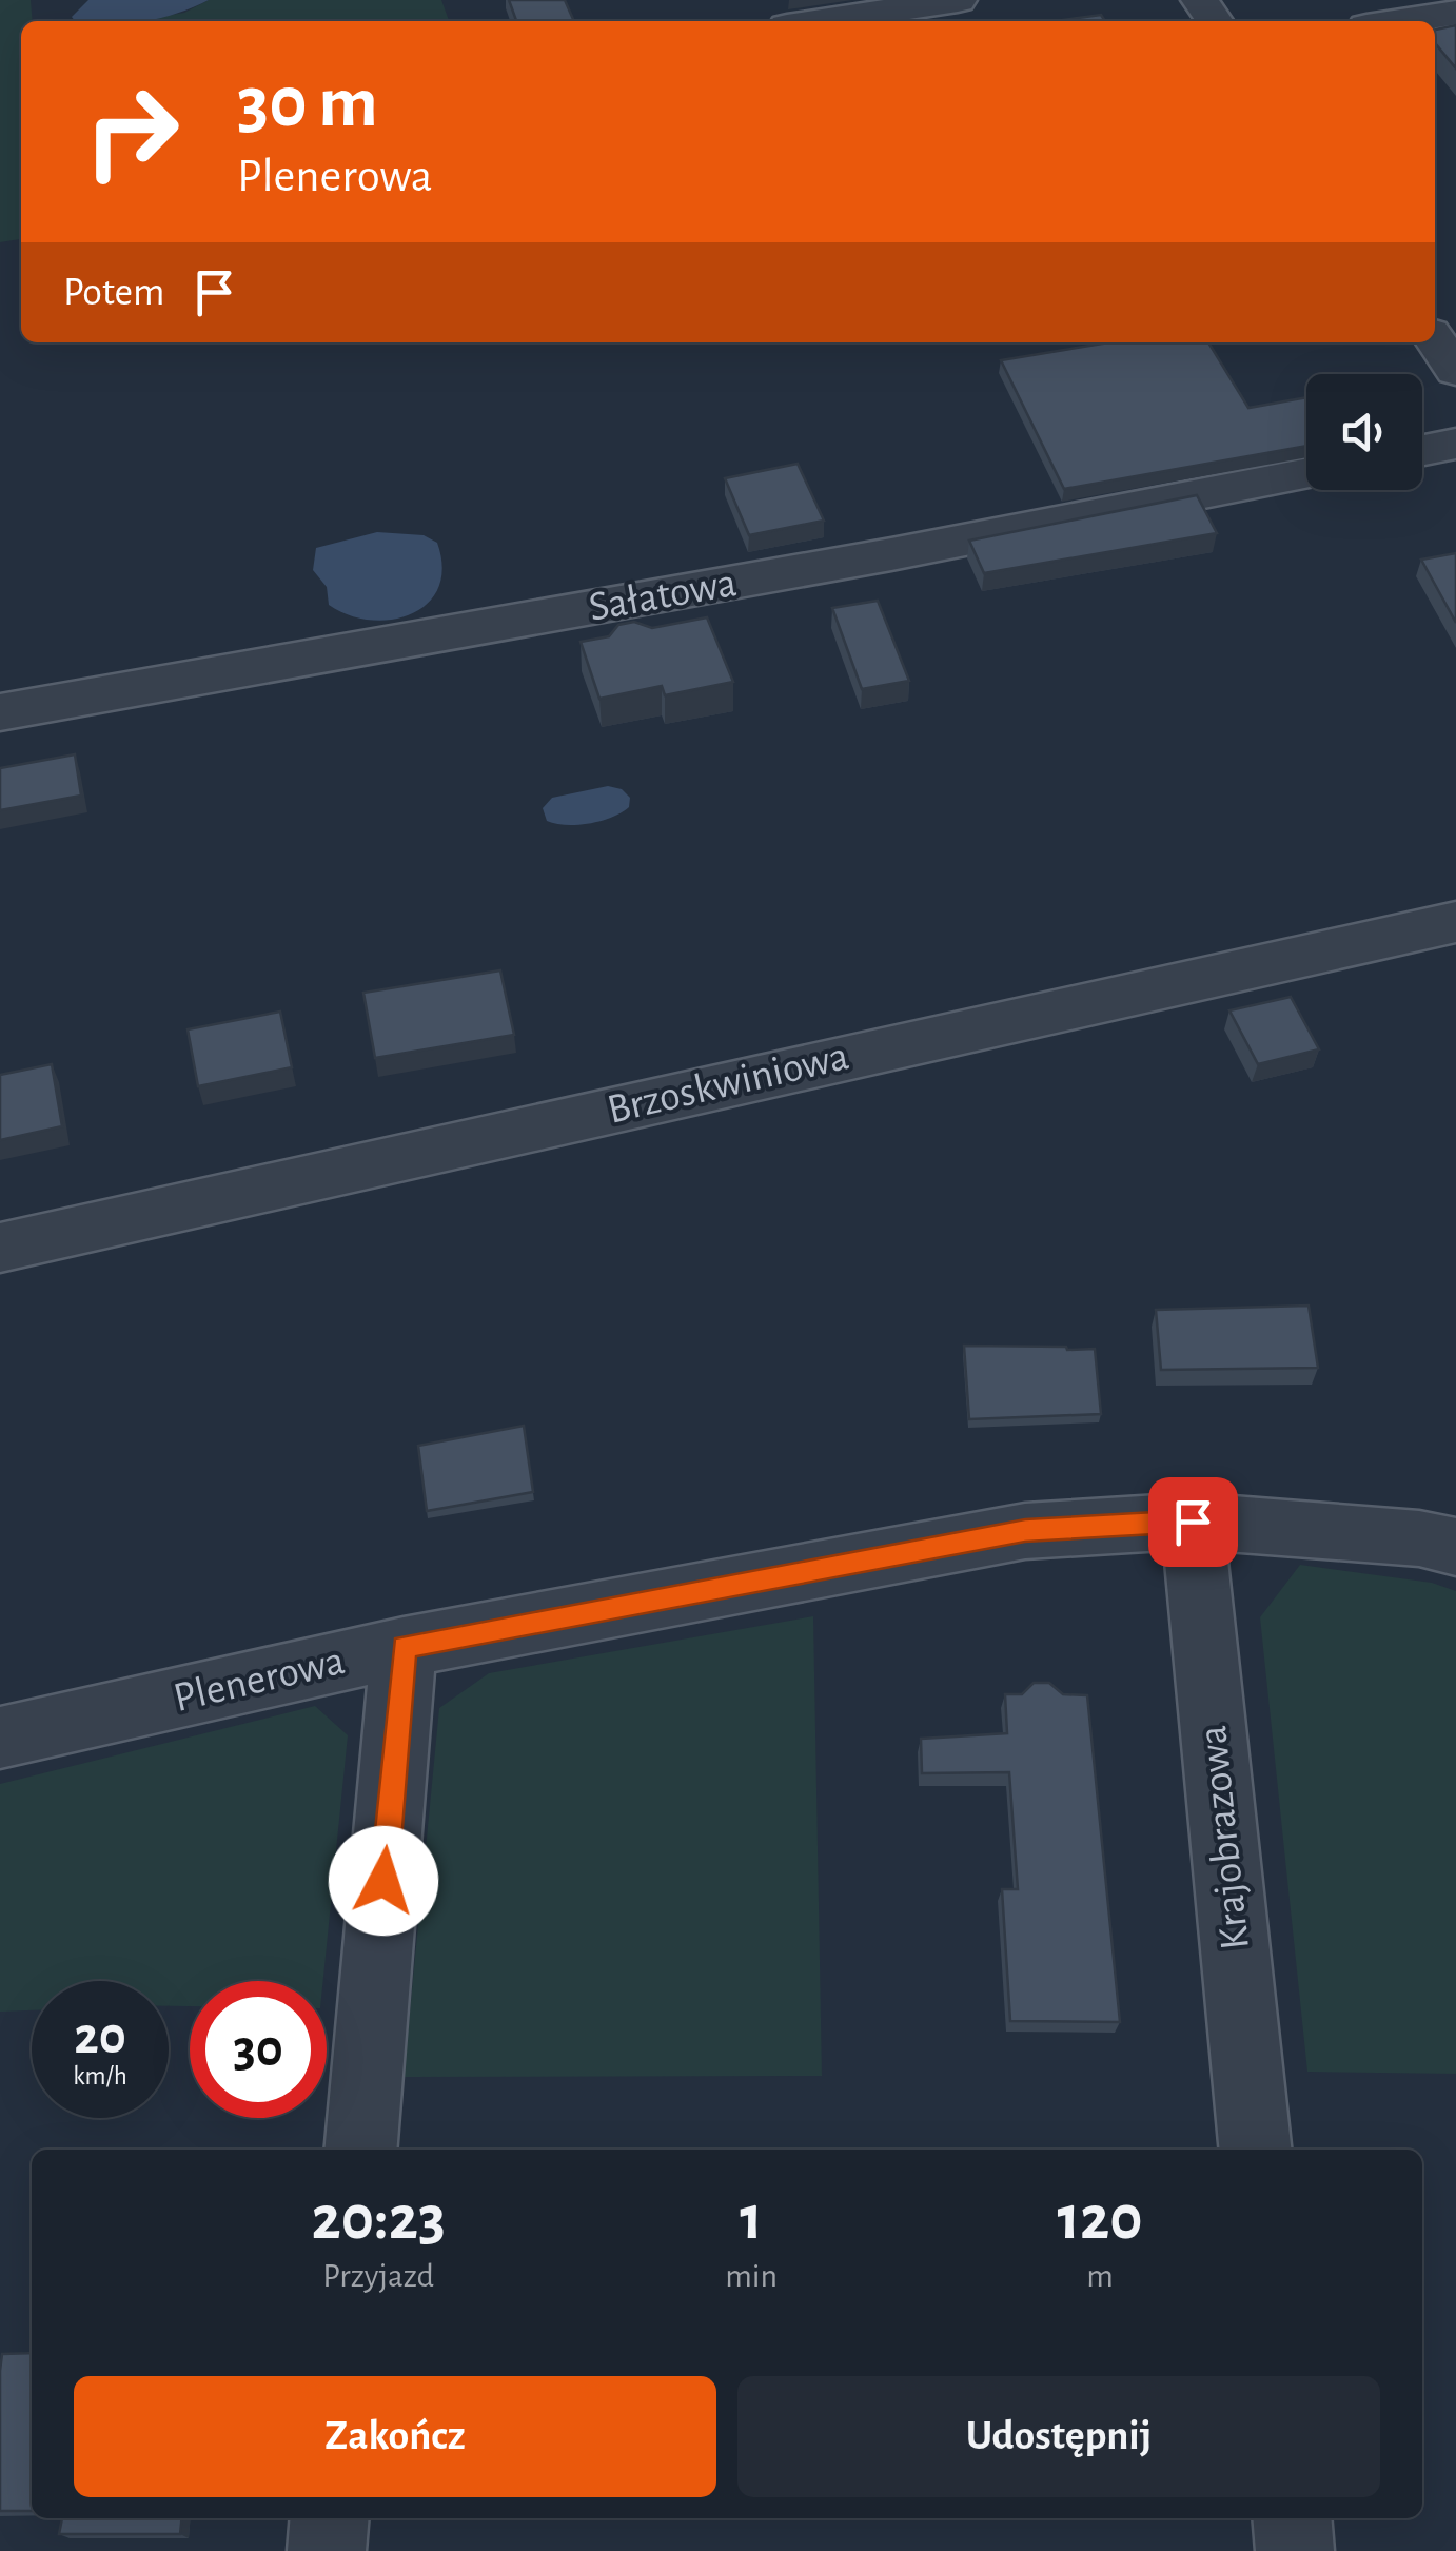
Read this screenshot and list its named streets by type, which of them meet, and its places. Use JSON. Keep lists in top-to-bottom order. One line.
{"streets":{"street":["Sałatowa","Brzoskwiniowa","Plenerowa","Krajobrazowa"]},"crossings":[["Plenerowa","Krajobrazowa"]],"page":{"turn":["30 m","Plenerowa"],"then":"Potem","speed":"20 km/h","limit":"30","eta":["20:23","Przyjazd","1","min","120","m"],"buttons":["Zakończ","Udostępnij"]}}
